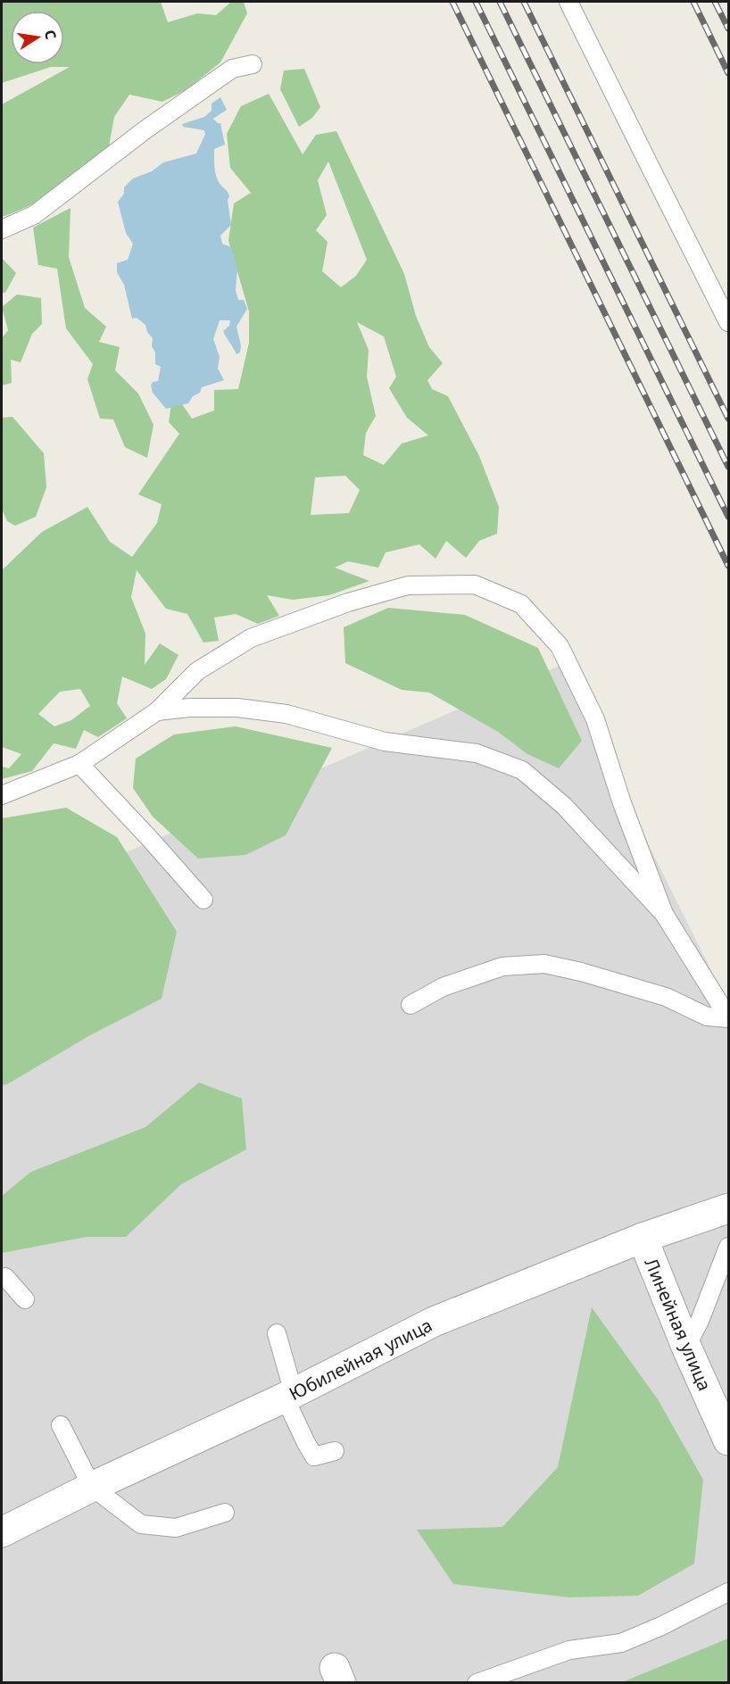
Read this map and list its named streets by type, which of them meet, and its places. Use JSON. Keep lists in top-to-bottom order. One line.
{"streets":{"street":["Линейная улица","Юбилейная улица"]},"crossings":[["Линейная улица","Юбилейная улица"]],"north":"right"}
